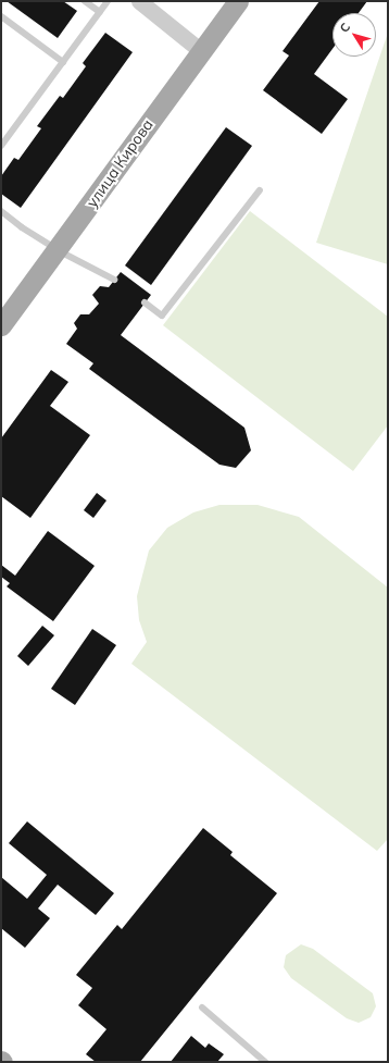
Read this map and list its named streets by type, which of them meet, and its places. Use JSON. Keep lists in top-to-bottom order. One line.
{"streets":{"main road":["улица Кирова"]},"north":"top left"}
